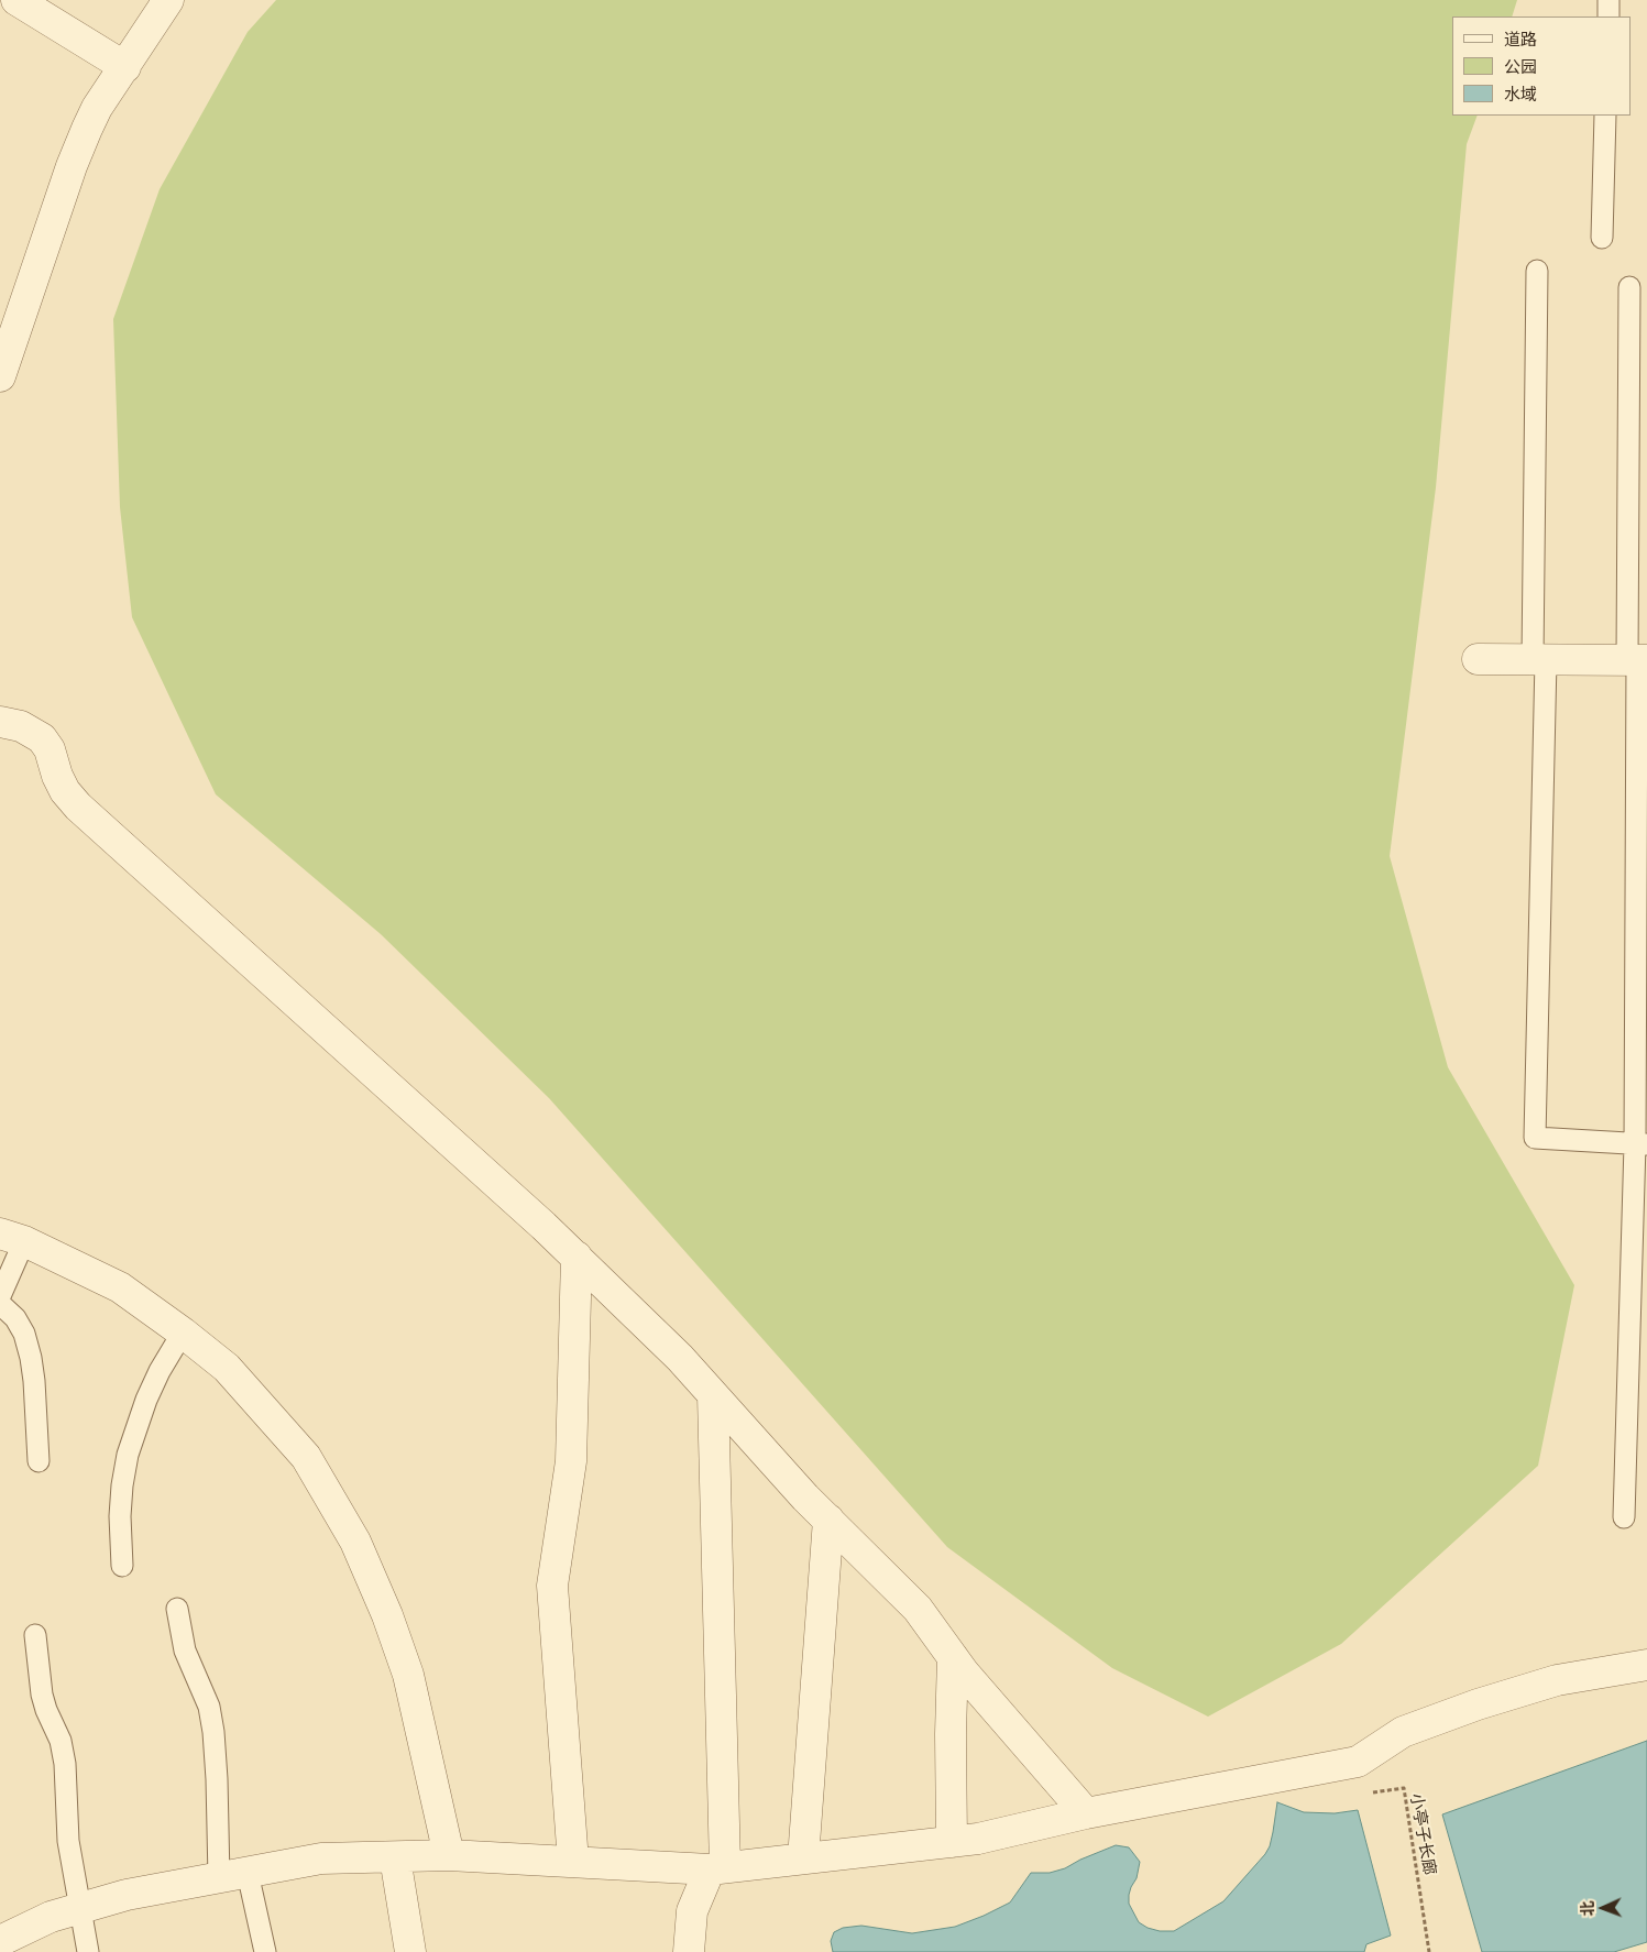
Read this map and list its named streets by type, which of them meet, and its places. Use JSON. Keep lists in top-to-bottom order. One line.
{"streets":{"path":["小亭子长廊"]},"legend":["道路","公园","水域"],"north":"left"}
